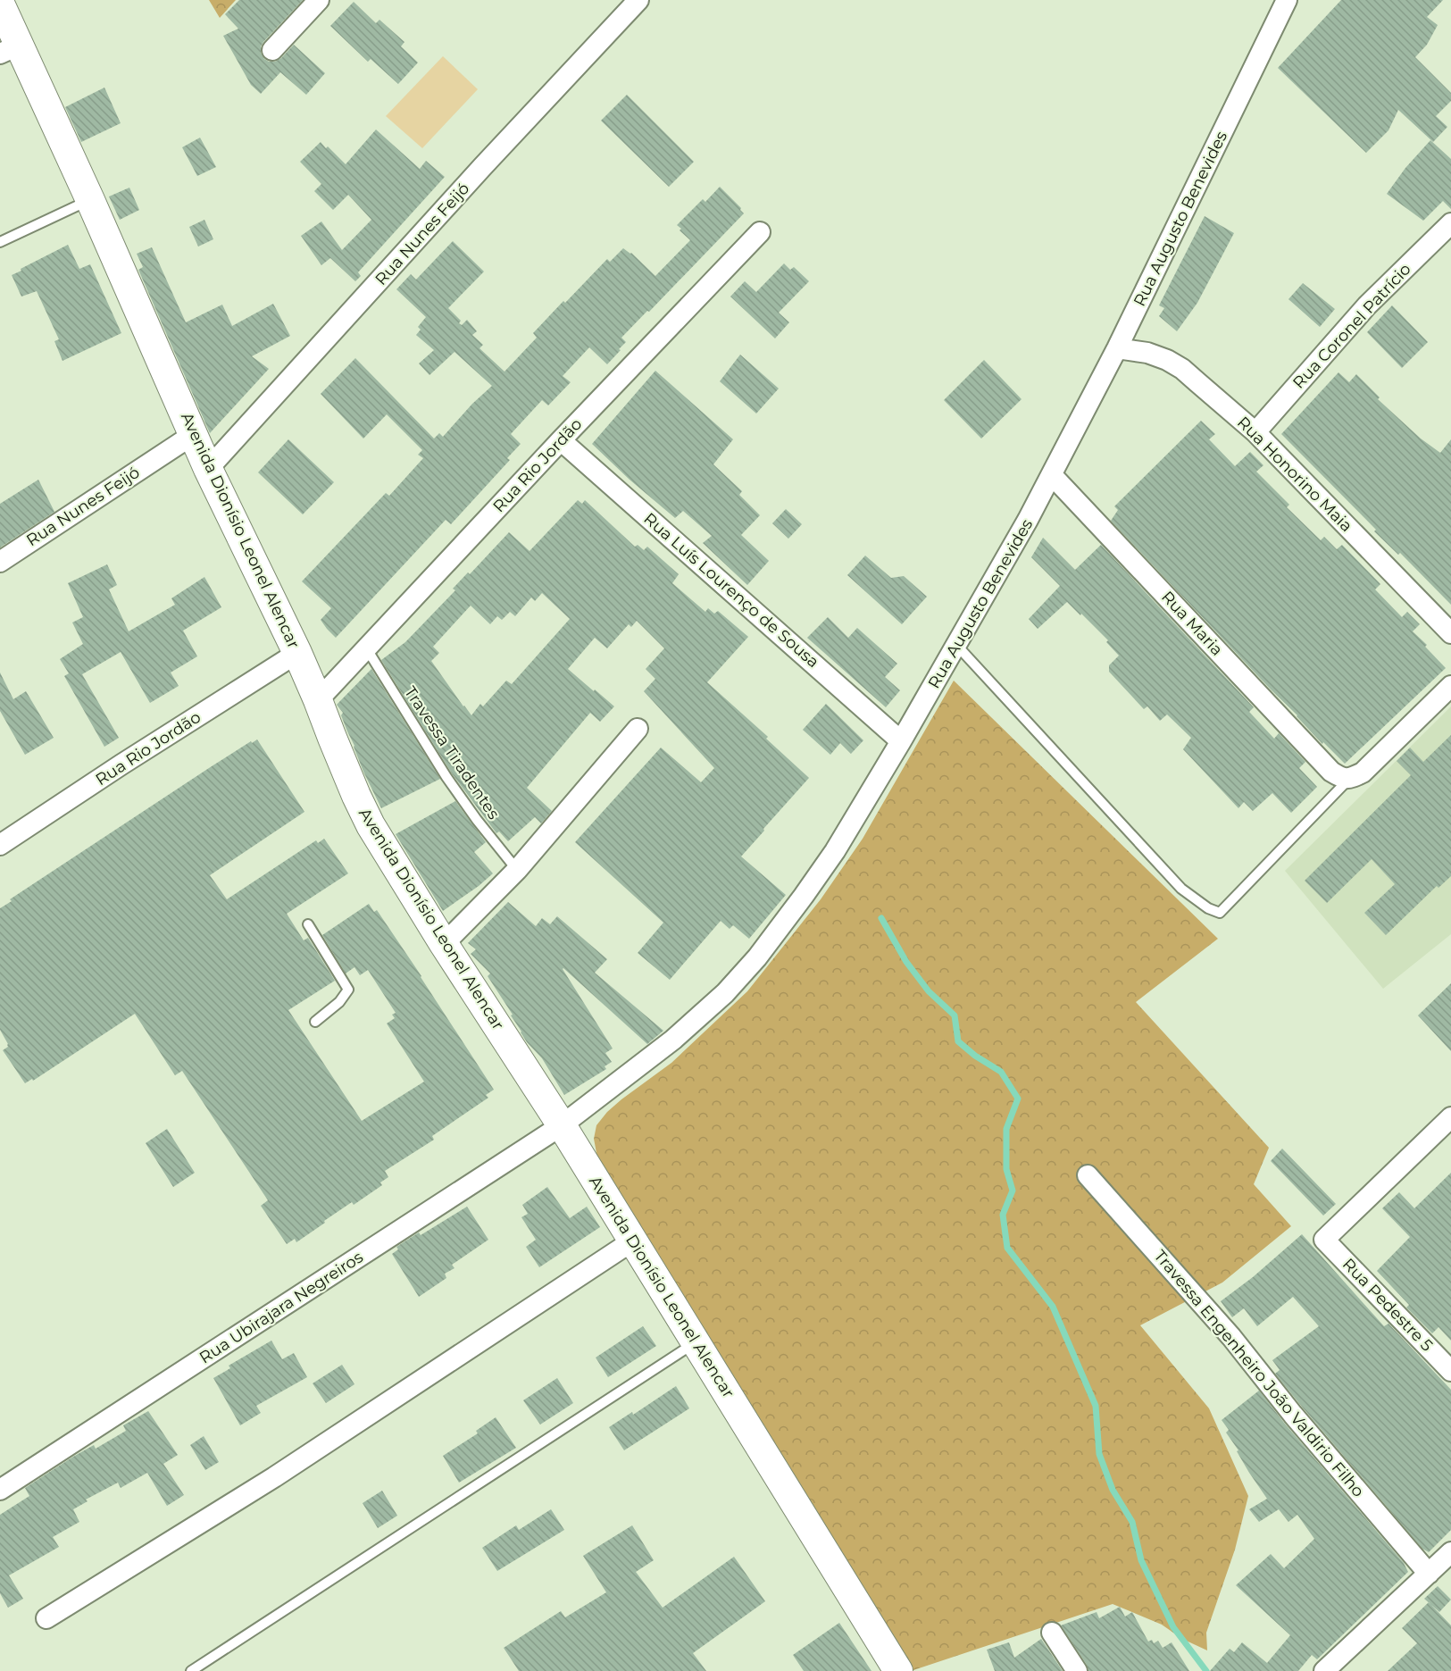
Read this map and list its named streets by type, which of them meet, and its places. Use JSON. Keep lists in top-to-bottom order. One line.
{"streets":{"main road":["Avenida Dionísio Leonel Alencar"],"street":["Rua Augusto Benevides","Rua Nunes Feijó","Rua Coronel Patrício","Rua Rio Jordão","Rua Honorino Maia","Rua Luís Lourenço de Sousa","Rua Maria","Rua Pedestre 5","Rua Ubirajara Negreiros","Travessa Engenheiro João Valdirio Filho"],"lane":["Travessa Tiradentes"]},"crossings":[["Rua Augusto Benevides","Rua Honorino Maia"],["Rua Augusto Benevides","Avenida Dionísio Leonel Alencar"],["Rua Augusto Benevides","Rua Luís Lourenço de Sousa"],["Rua Augusto Benevides","Rua Maria"],["Rua Augusto Benevides","Rua Ubirajara Negreiros"],["Rua Nunes Feijó","Avenida Dionísio Leonel Alencar"],["Rua Coronel Patrício","Rua Honorino Maia"],["Rua Rio Jordão","Avenida Dionísio Leonel Alencar"],["Rua Rio Jordão","Rua Luís Lourenço de Sousa"],["Rua Rio Jordão","Travessa Tiradentes"],["Avenida Dionísio Leonel Alencar","Rua Ubirajara Negreiros"]]}
